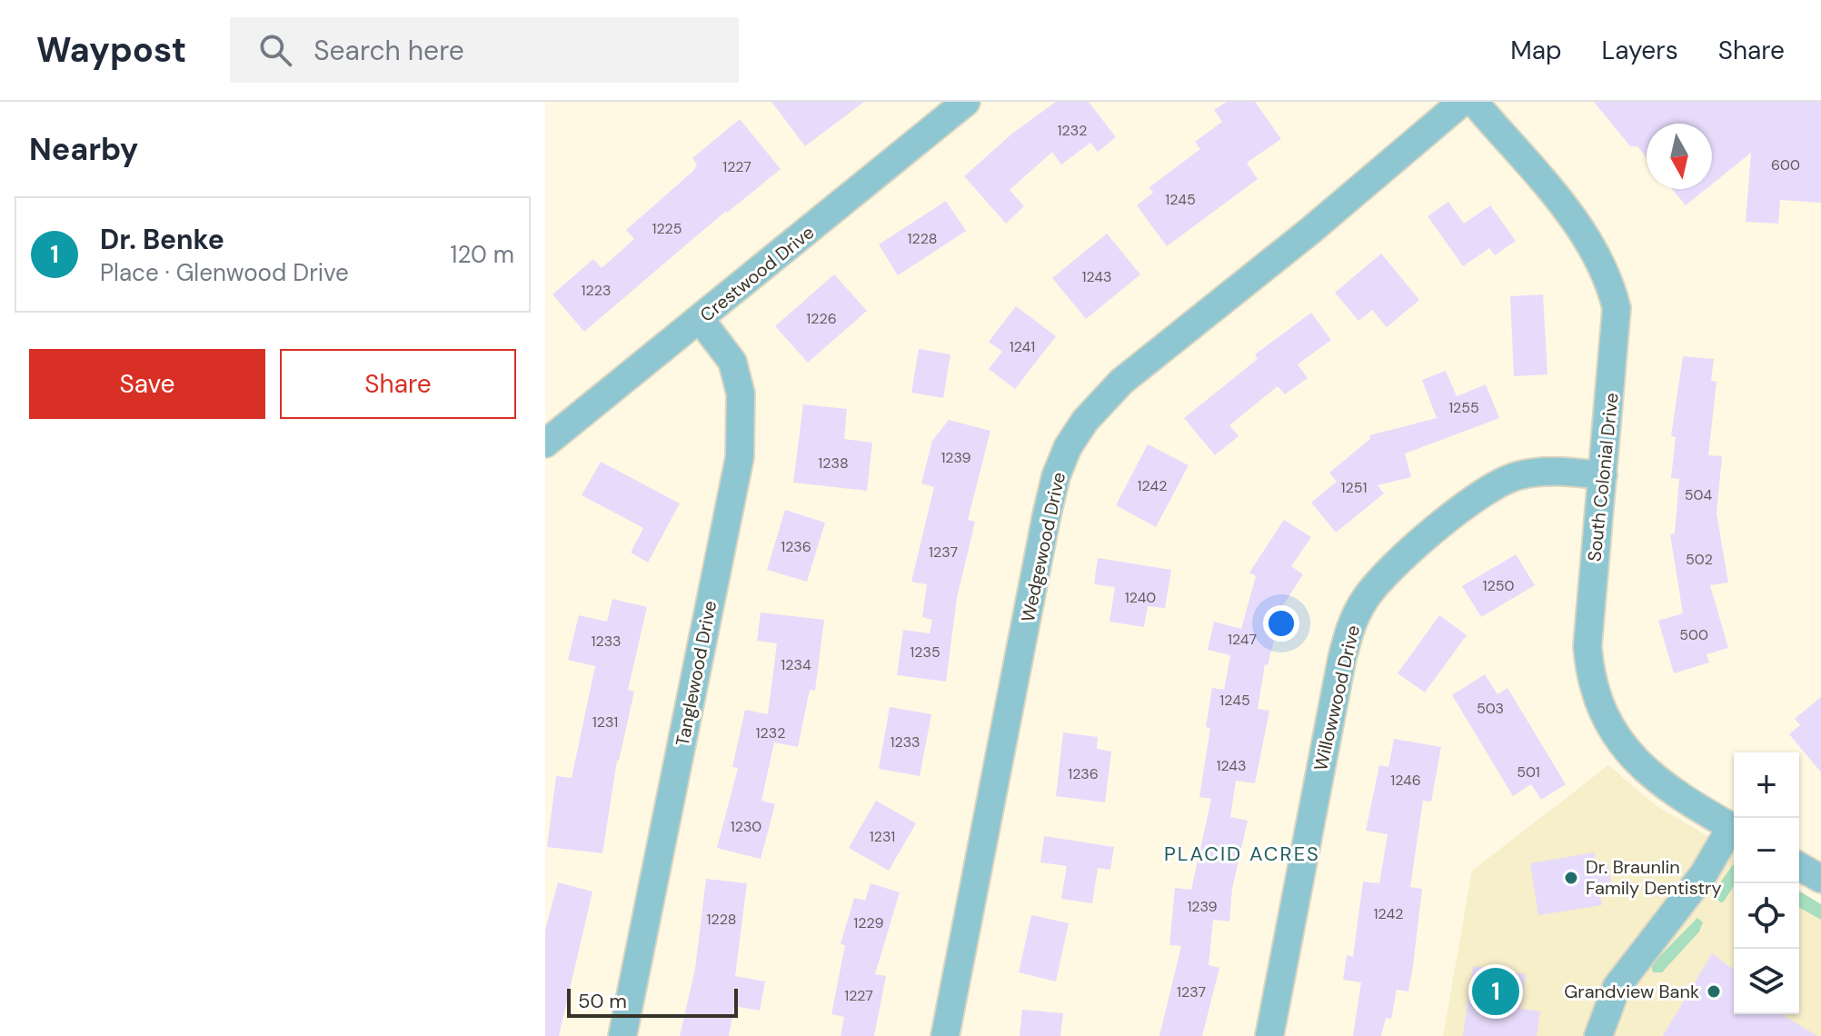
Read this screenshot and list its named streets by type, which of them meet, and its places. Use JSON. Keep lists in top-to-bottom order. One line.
{"streets":{"street":["Crestwood Drive","South Colonial Drive","Wedgewood Drive","Tanglewood Drive","Willowwood Drive"]},"crossings":[["Crestwood Drive","Tanglewood Drive"],["South Colonial Drive","Willowwood Drive"]],"districts":["PLACID ACRES"],"places":["Dr. Braunlin Family Dentistry","Grandview Bank"],"house_numbers":["1232","600","1227","1245","1225","1228","1243","1223","1226","1241","1255","1239","1238","1242","1251","504","1236","1237","502","1250","1240","500","1247","1233","1235","1234","1245","503","1231","1232","1233","1243","501","1236","1246","1230","1231","1239","1242","1228","1229","1237","1227"],"scale_bar":"50 m","north":"bottom","page":{"header":"Waypost","search":"Search here","nav":["Map","Layers","Share"],"heading":"Nearby","list":[{"mark":"1","name":"Dr. Benke","note":"Place · Glenwood Drive","value":"120 m"}],"buttons":["Save","Share"],"map_buttons":["+","−"],"pins":"1","scale":"50 m"}}
